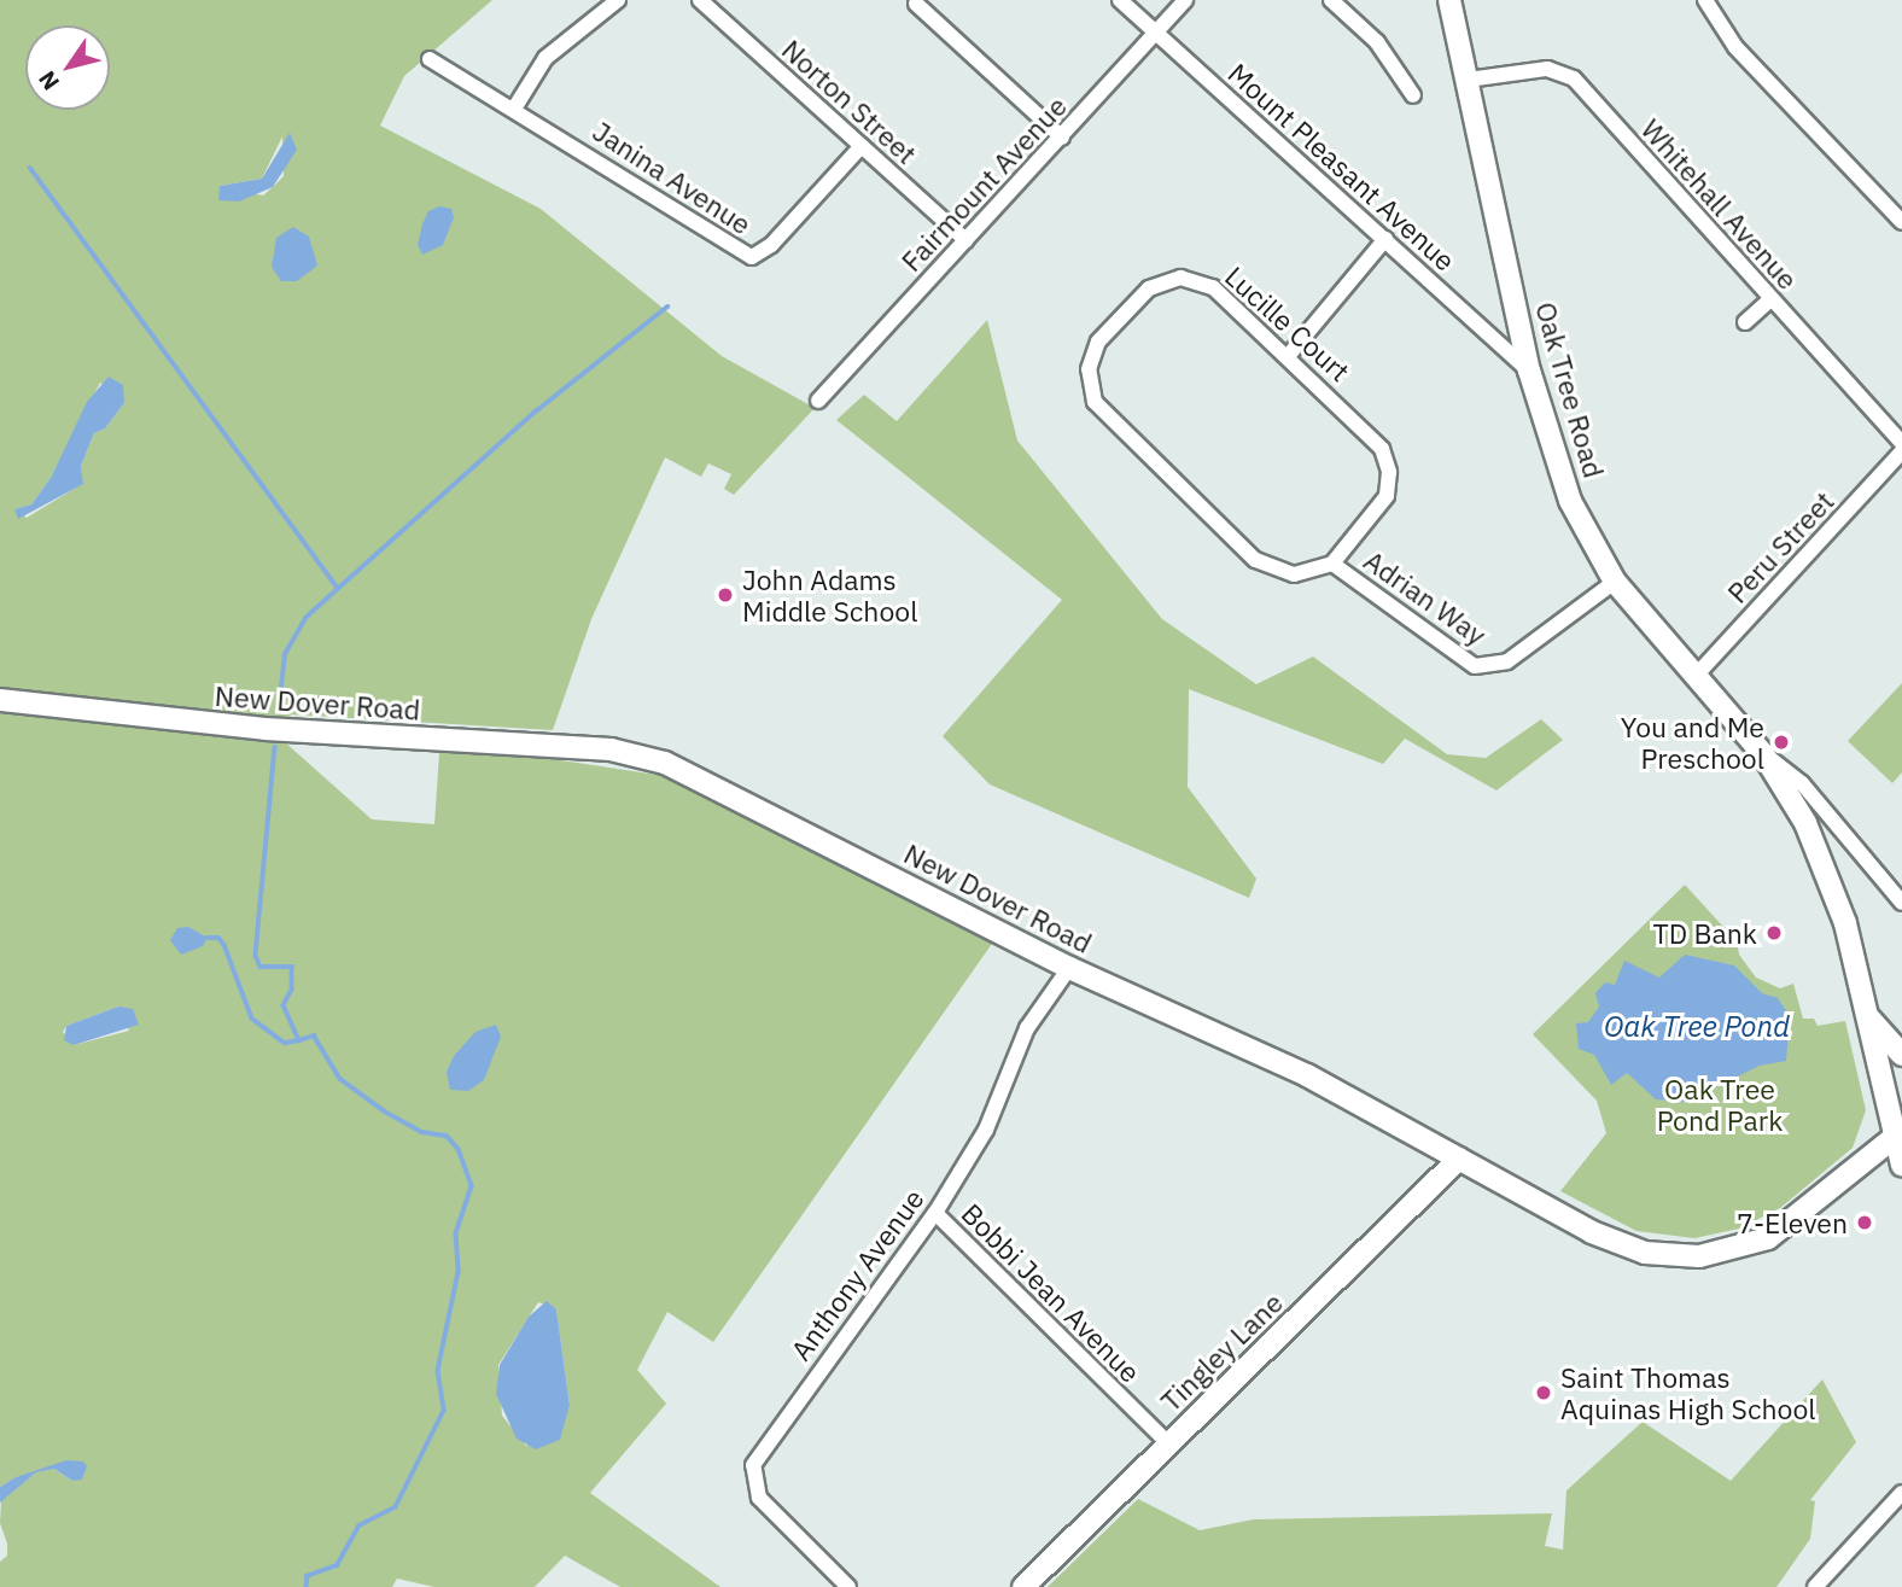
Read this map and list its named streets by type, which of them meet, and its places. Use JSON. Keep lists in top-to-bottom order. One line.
{"streets":{"street":["Norton Street","Mount Pleasant Avenue","Janina Avenue","Fairmount Avenue","Whitehall Avenue","Lucille Court","Oak Tree Road","Peru Street","Adrian Way","New Dover Road","Anthony Avenue","Bobbi Jean Avenue","Tingley Lane"]},"crossings":[["Norton Street","Janina Avenue"],["Norton Street","Fairmount Avenue"],["Mount Pleasant Avenue","Fairmount Avenue"],["Mount Pleasant Avenue","Oak Tree Road"],["Whitehall Avenue","Oak Tree Road"],["Lucille Court","Adrian Way"],["Oak Tree Road","Peru Street"],["Oak Tree Road","Adrian Way"],["Oak Tree Road","New Dover Road"],["New Dover Road","Anthony Avenue"],["New Dover Road","Tingley Lane"],["Anthony Avenue","Bobbi Jean Avenue"],["Bobbi Jean Avenue","Tingley Lane"]],"water":["Oak Tree Pond"],"parks":["Oak Tree Pond Park"],"places":["John Adams Middle School","You and Me Preschool","TD Bank","7-Eleven","Saint Thomas Aquinas High School"],"north":"bottom left"}
